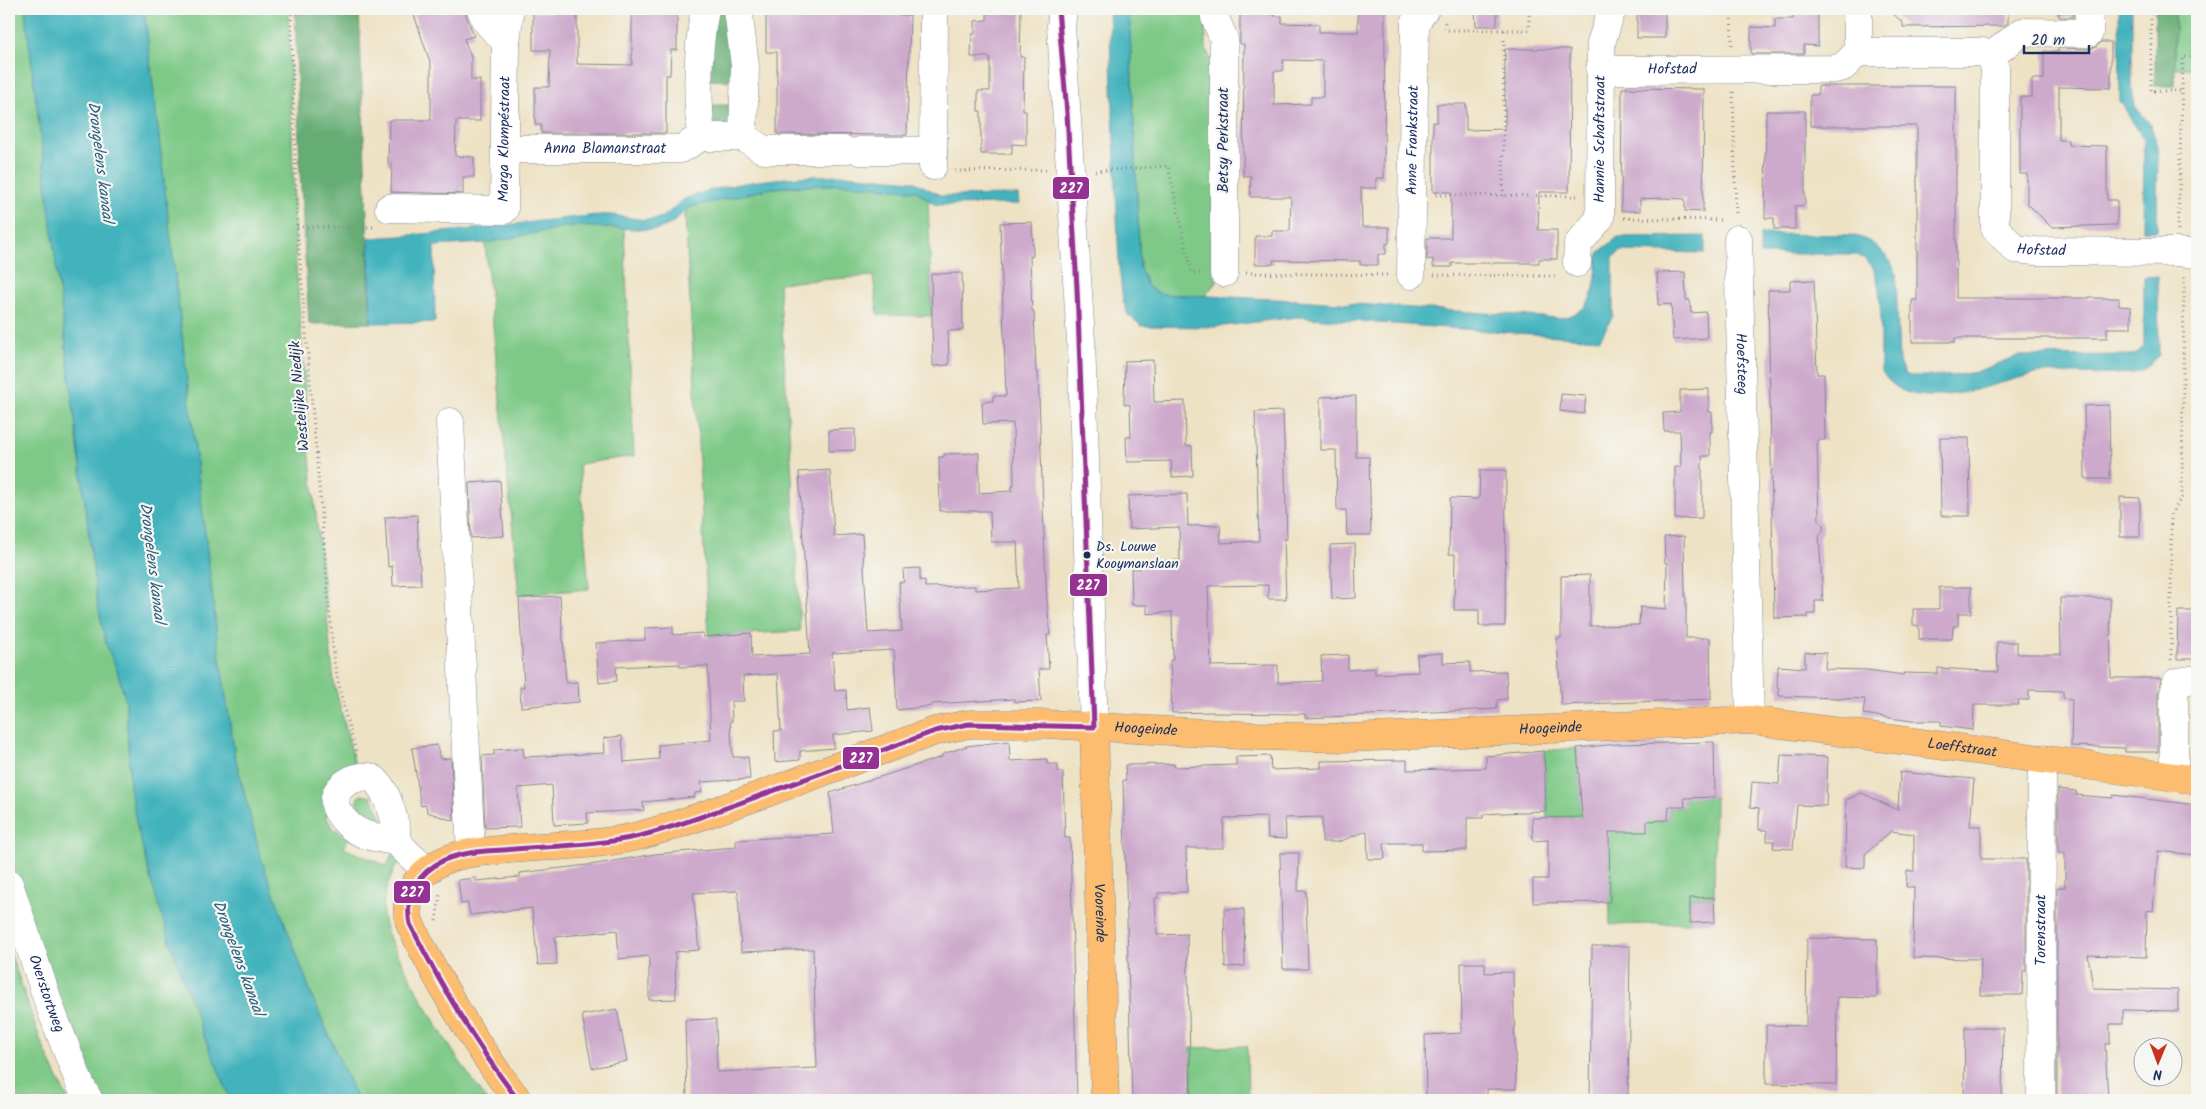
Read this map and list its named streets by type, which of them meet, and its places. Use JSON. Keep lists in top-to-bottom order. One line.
{"streets":{"main road":["Hoogeinde","Loeffstraat","Vooreinde"],"street":["Hofstad","Marga Klompéstraat","Hannie Schaftstraat","Betsy Perkstraat","Anne Frankstraat","Anna Blamanstraat","Hoefsteeg","Torenstraat","Overstortweg"],"path":["Westelijke Niedijk"]},"crossings":[["Hofstad","Hannie Schaftstraat"],["Marga Klompéstraat","Anna Blamanstraat"],["Hoefsteeg","Hoogeinde"],["Hoefsteeg","Loeffstraat"],["Hoogeinde","Loeffstraat"],["Hoogeinde","Vooreinde"],["Loeffstraat","Torenstraat"]],"water":["Drongelens kanaal"],"places":["Ds. Louwe Kooymanslaan"],"lines":["transit line 227"],"scale_bar":"20 m","north":"bottom"}
